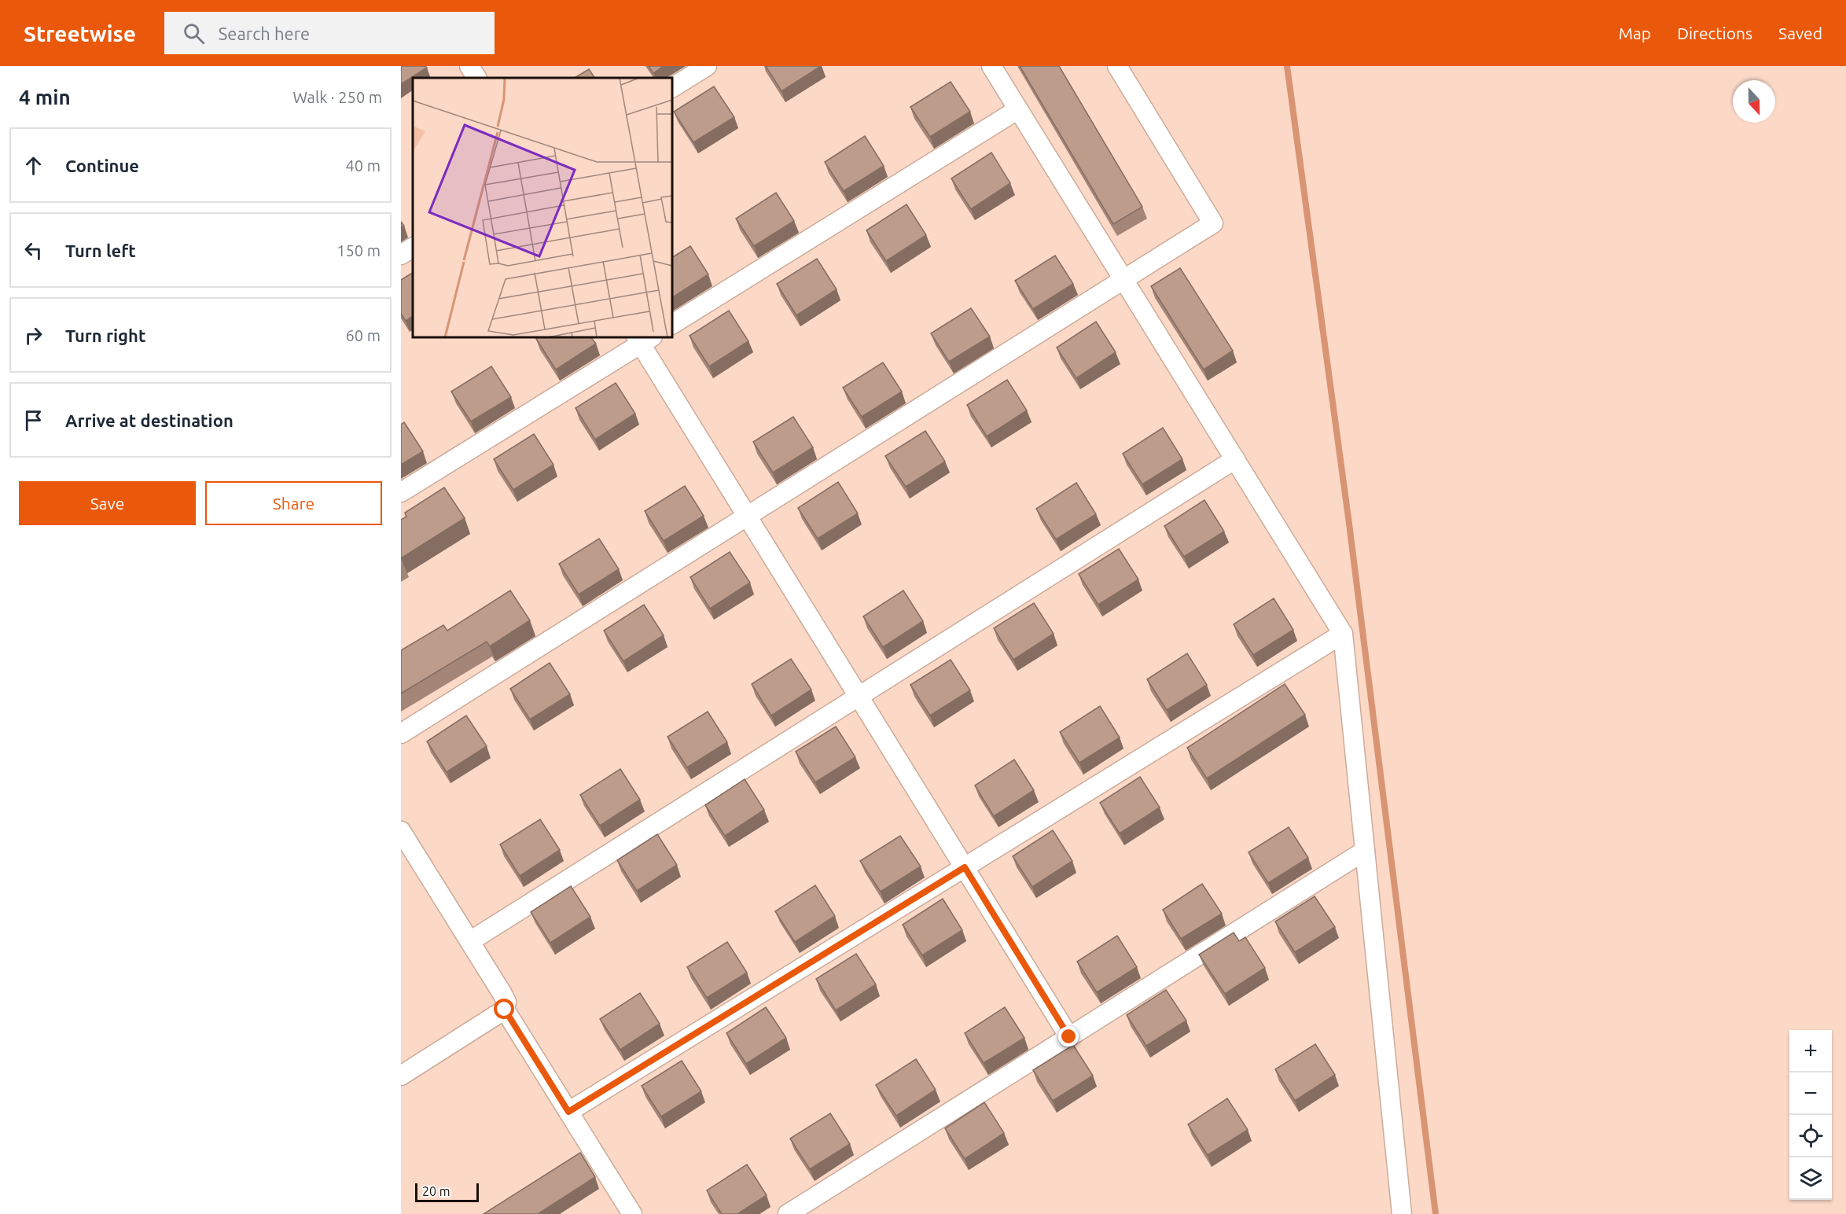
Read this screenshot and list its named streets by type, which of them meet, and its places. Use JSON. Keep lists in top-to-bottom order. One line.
{"scale_bar":"20 m","north":"bottom","page":{"header":"Streetwise","search":"Search here","nav":["Map","Directions","Saved"],"heading":["4 min","Walk · 250 m"],"list":[["Continue","40 m"],["Turn left","150 m"],["Turn right","60 m"],"Arrive at destination"],"buttons":["Save","Share"],"map_buttons":["+","−"],"scale":"20 m"}}
